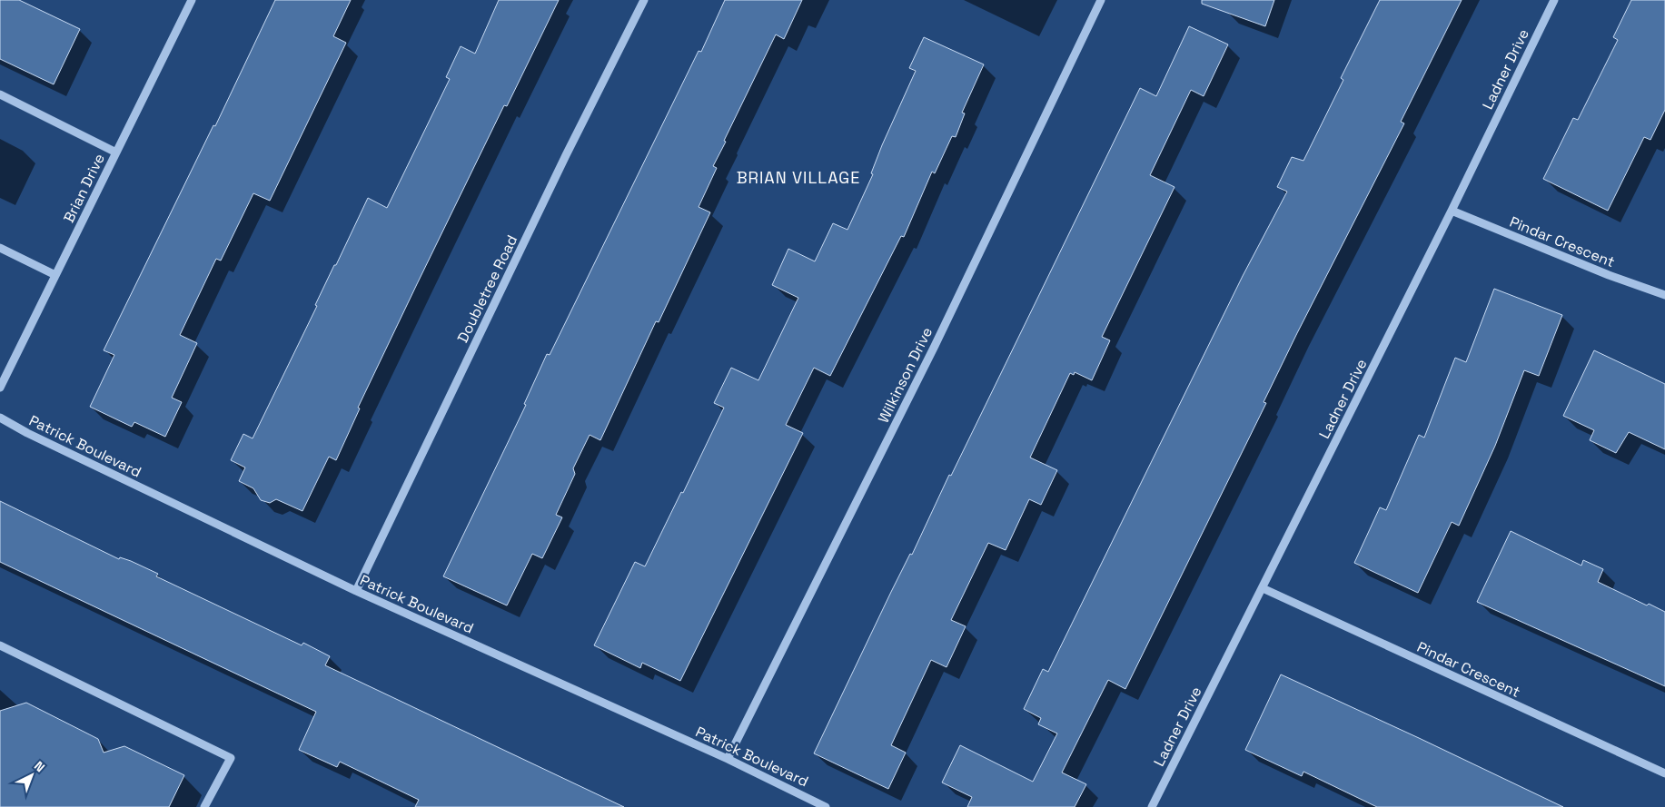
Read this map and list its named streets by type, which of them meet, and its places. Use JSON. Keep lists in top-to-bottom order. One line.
{"streets":{"street":["Ladner Drive","Brian Drive","Pindar Crescent","Doubletree Road","Wilkinson Drive","Patrick Boulevard"]},"crossings":[["Ladner Drive","Pindar Crescent"],["Doubletree Road","Patrick Boulevard"],["Wilkinson Drive","Patrick Boulevard"]],"districts":["BRIAN VILLAGE"],"north":"top right"}
